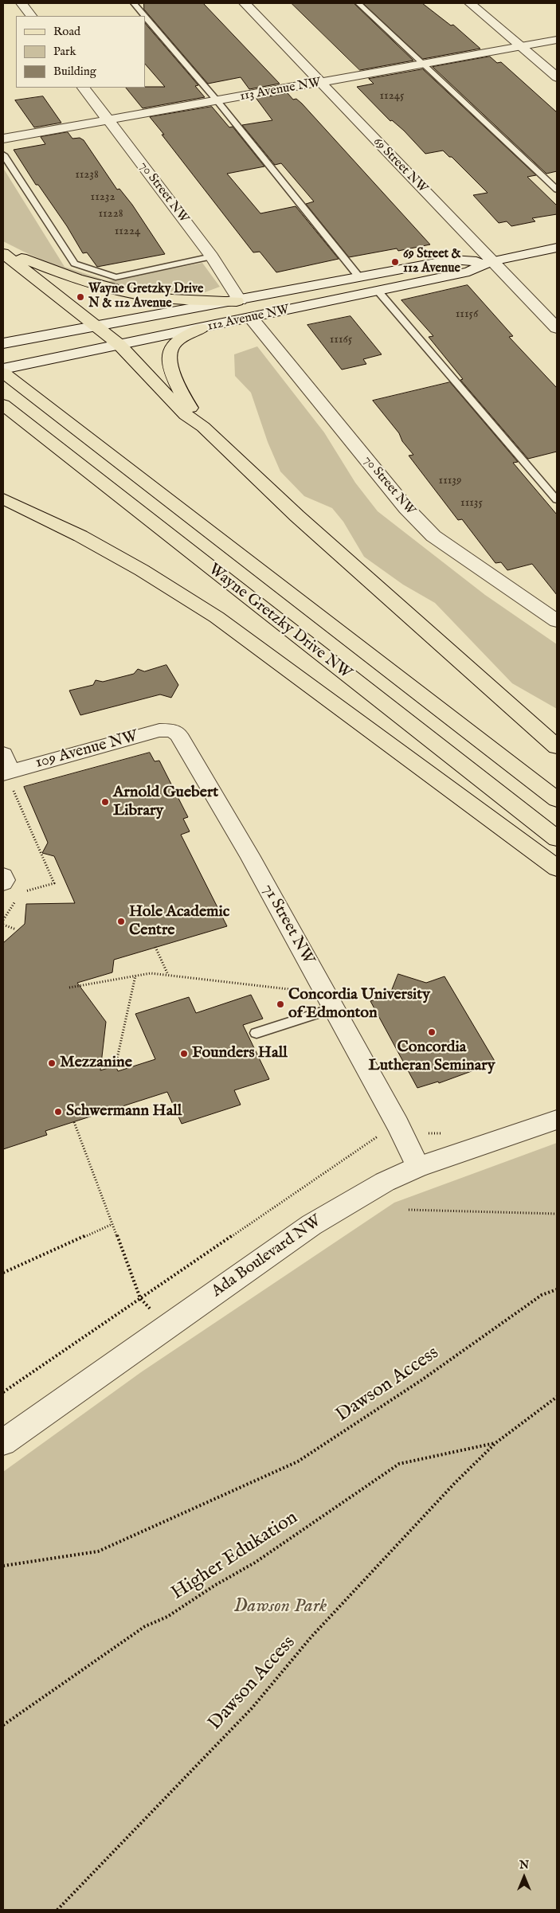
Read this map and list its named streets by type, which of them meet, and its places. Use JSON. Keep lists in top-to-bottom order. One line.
{"streets":{"main road":["Wayne Gretzky Drive NW"],"street":["113 Avenue NW","69 Street NW","70 Street NW","112 Avenue NW","109 Avenue NW","71 Street NW","Ada Boulevard NW"],"path":["Dawson Access","Higher Edukation"]},"crossings":[["113 Avenue NW","69 Street NW"],["113 Avenue NW","70 Street NW"],["69 Street NW","112 Avenue NW"],["70 Street NW","112 Avenue NW"],["109 Avenue NW","71 Street NW"],["71 Street NW","Ada Boulevard NW"],["Dawson Access","Higher Edukation"]],"parks":["Dawson Park"],"places":["69 Street & 112 Avenue","Wayne Gretzky Drive N & 112 Avenue","Arnold Guebert Library","Hole Academic Centre","Concordia University of Edmonton","Concordia Lutheran Seminary","Founders Hall","Mezzanine","Schwermann Hall"],"house_numbers":["11245","11238","11232","11228","11224","11156","11165","11139","11135"],"legend":["Road","Park","Building"],"north":"top"}
